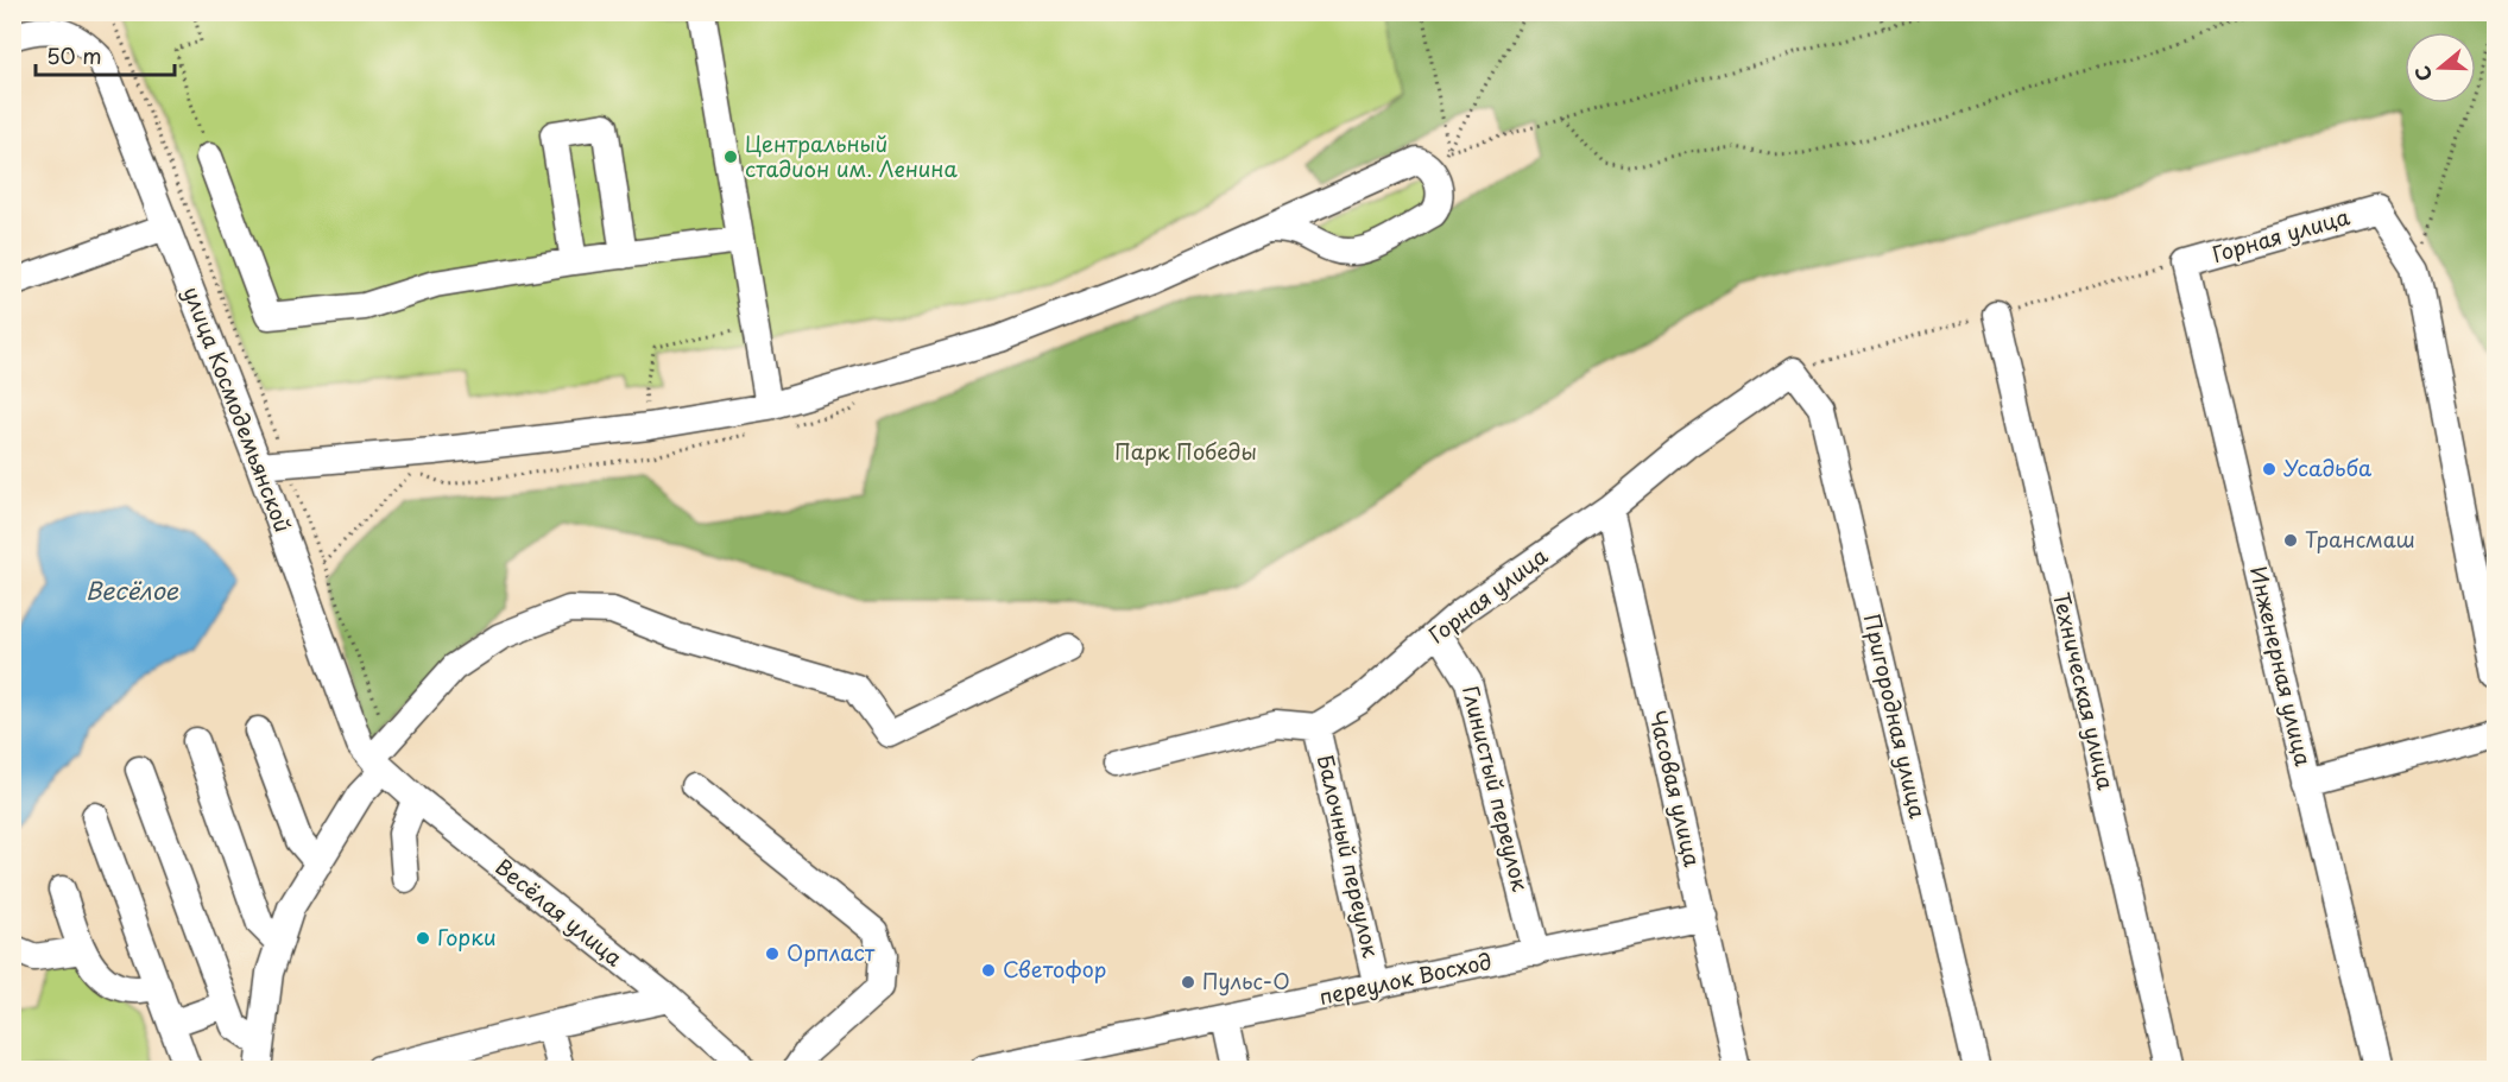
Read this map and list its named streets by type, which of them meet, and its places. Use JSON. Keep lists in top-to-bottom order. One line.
{"streets":{"street":["Горная улица","улица Космодемьянской","Инженерная улица","Техническая улица","Пригородная улица","Глинистый переулок","Часовая улица","Балочный переулок","Весёлая улица","переулок Восход"]},"crossings":[["Горная улица","Инженерная улица"],["Горная улица","Пригородная улица"],["Горная улица","Глинистый переулок"],["Горная улица","Часовая улица"],["Горная улица","Балочный переулок"],["улица Космодемьянской","Весёлая улица"],["Глинистый переулок","переулок Восход"],["Часовая улица","переулок Восход"],["Балочный переулок","переулок Восход"]],"water":["Весёлое"],"parks":["Парк Победы"],"places":["Центральный стадион им. Ленина","Усадьба","Трансмаш","Горки","Орпласт","Светофор","Пульс-О"],"scale_bar":"50 m","north":"left"}
